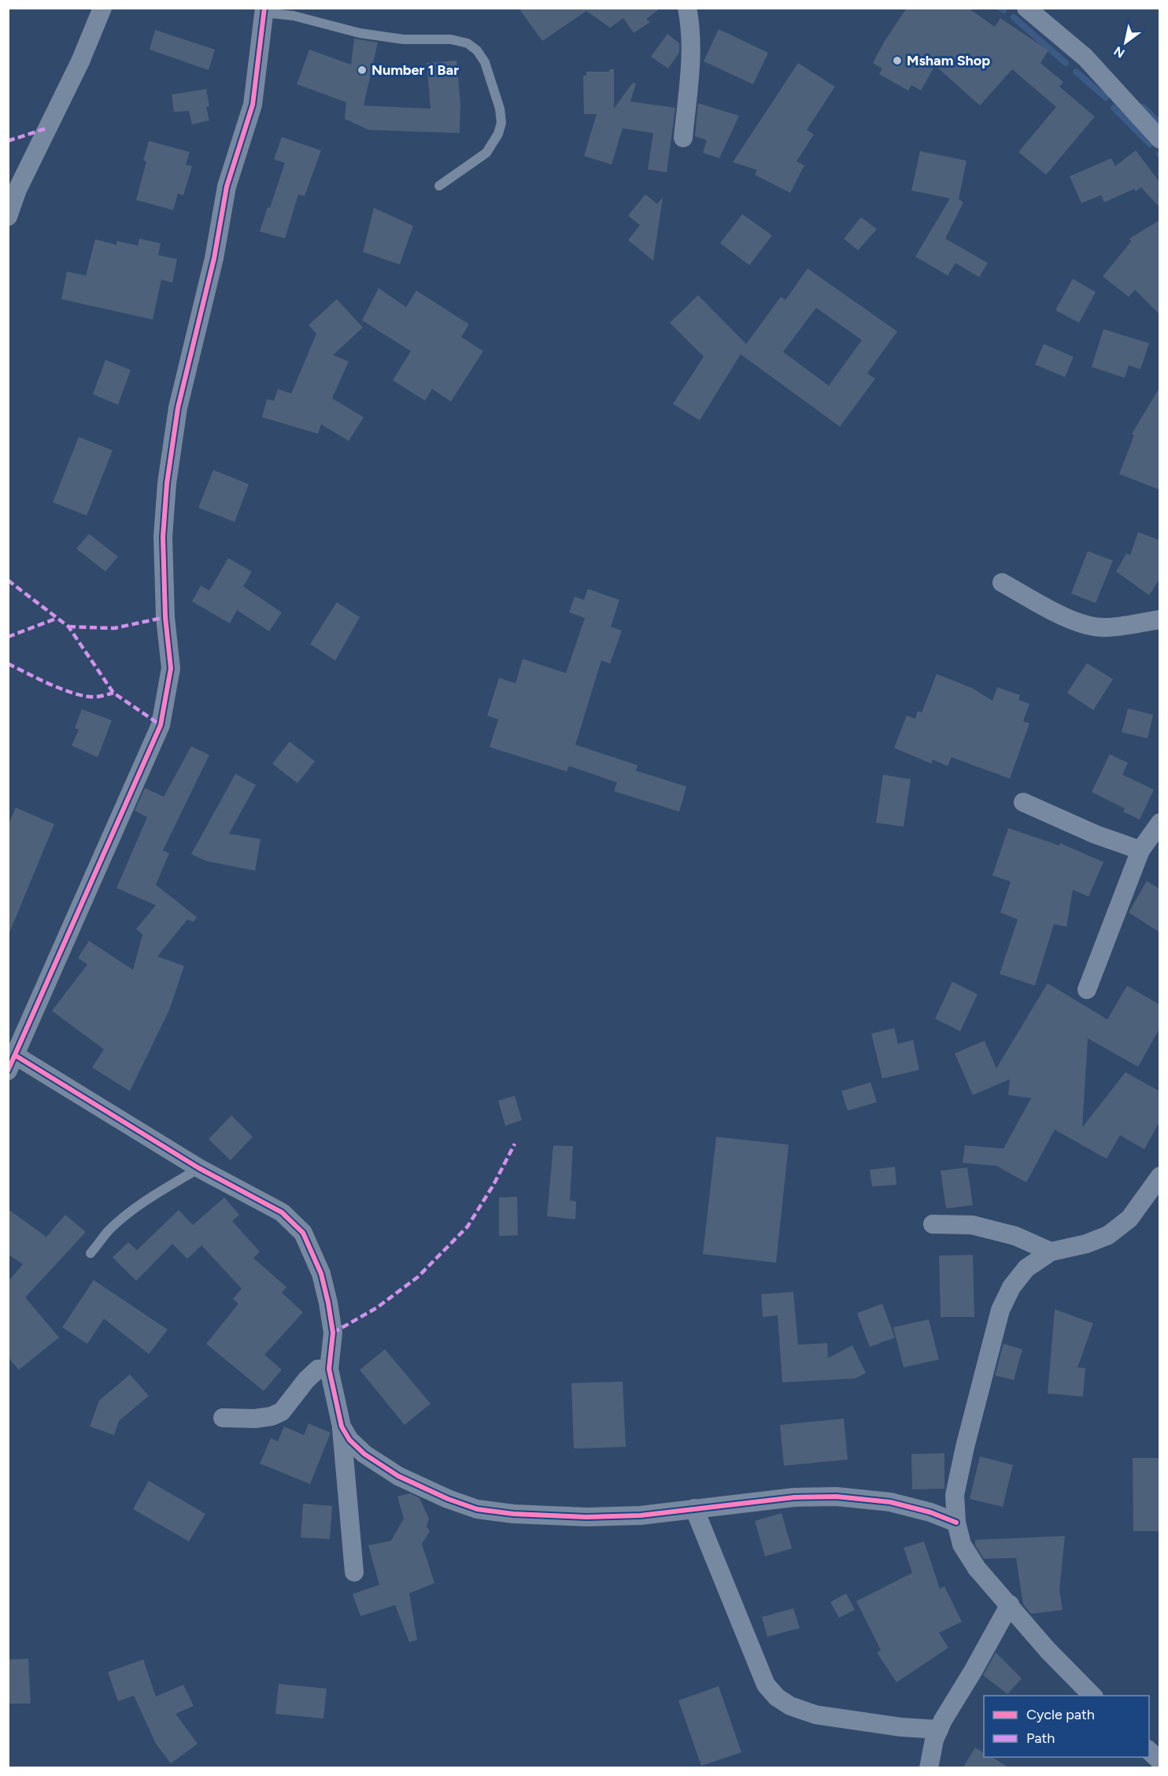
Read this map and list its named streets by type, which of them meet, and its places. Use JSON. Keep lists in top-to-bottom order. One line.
{"places":["Msham Shop","Number 1 Bar"],"legend":["Cycle path","Path"],"north":"bottom left"}
